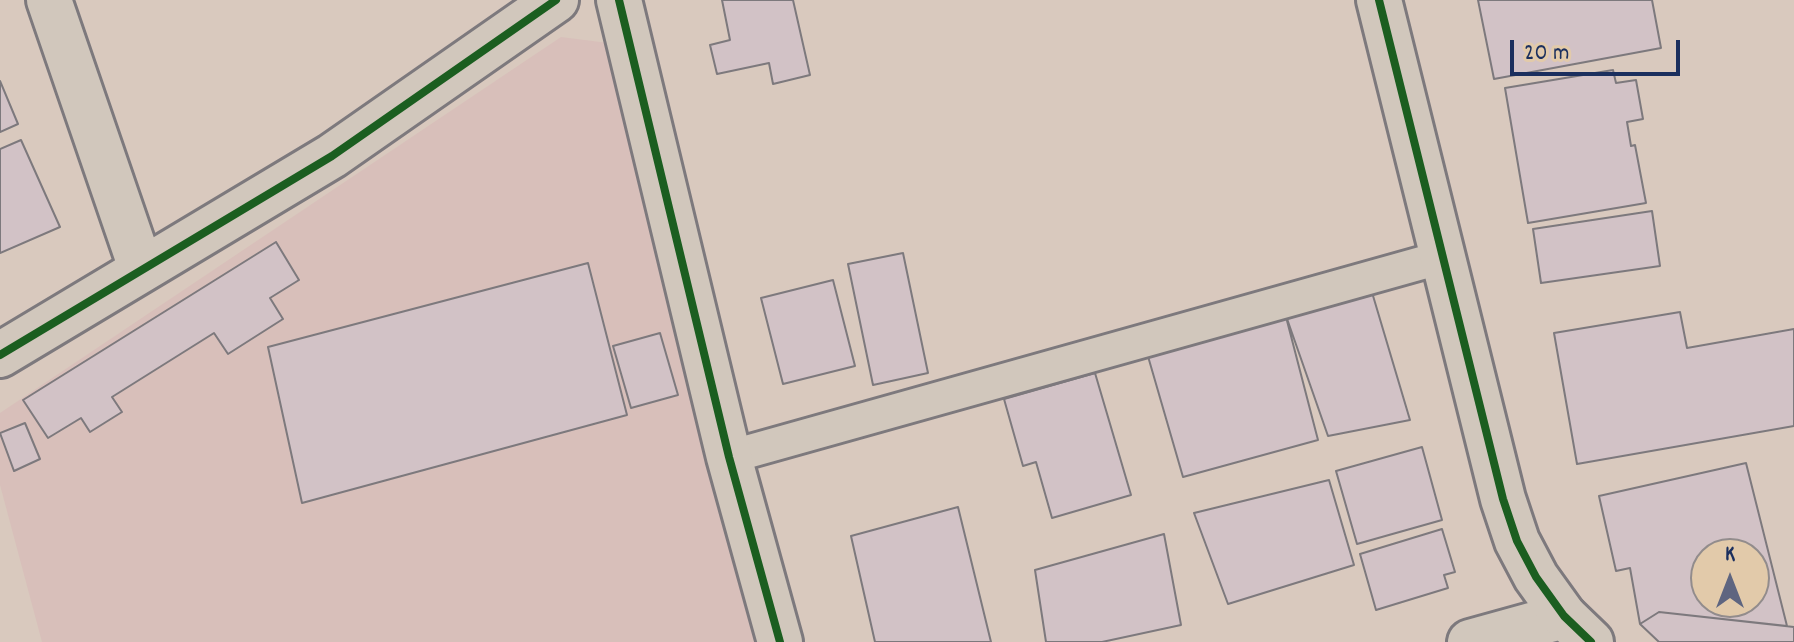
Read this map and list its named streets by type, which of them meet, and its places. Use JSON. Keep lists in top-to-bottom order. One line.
{"scale_bar":"20 m","north":"top"}
